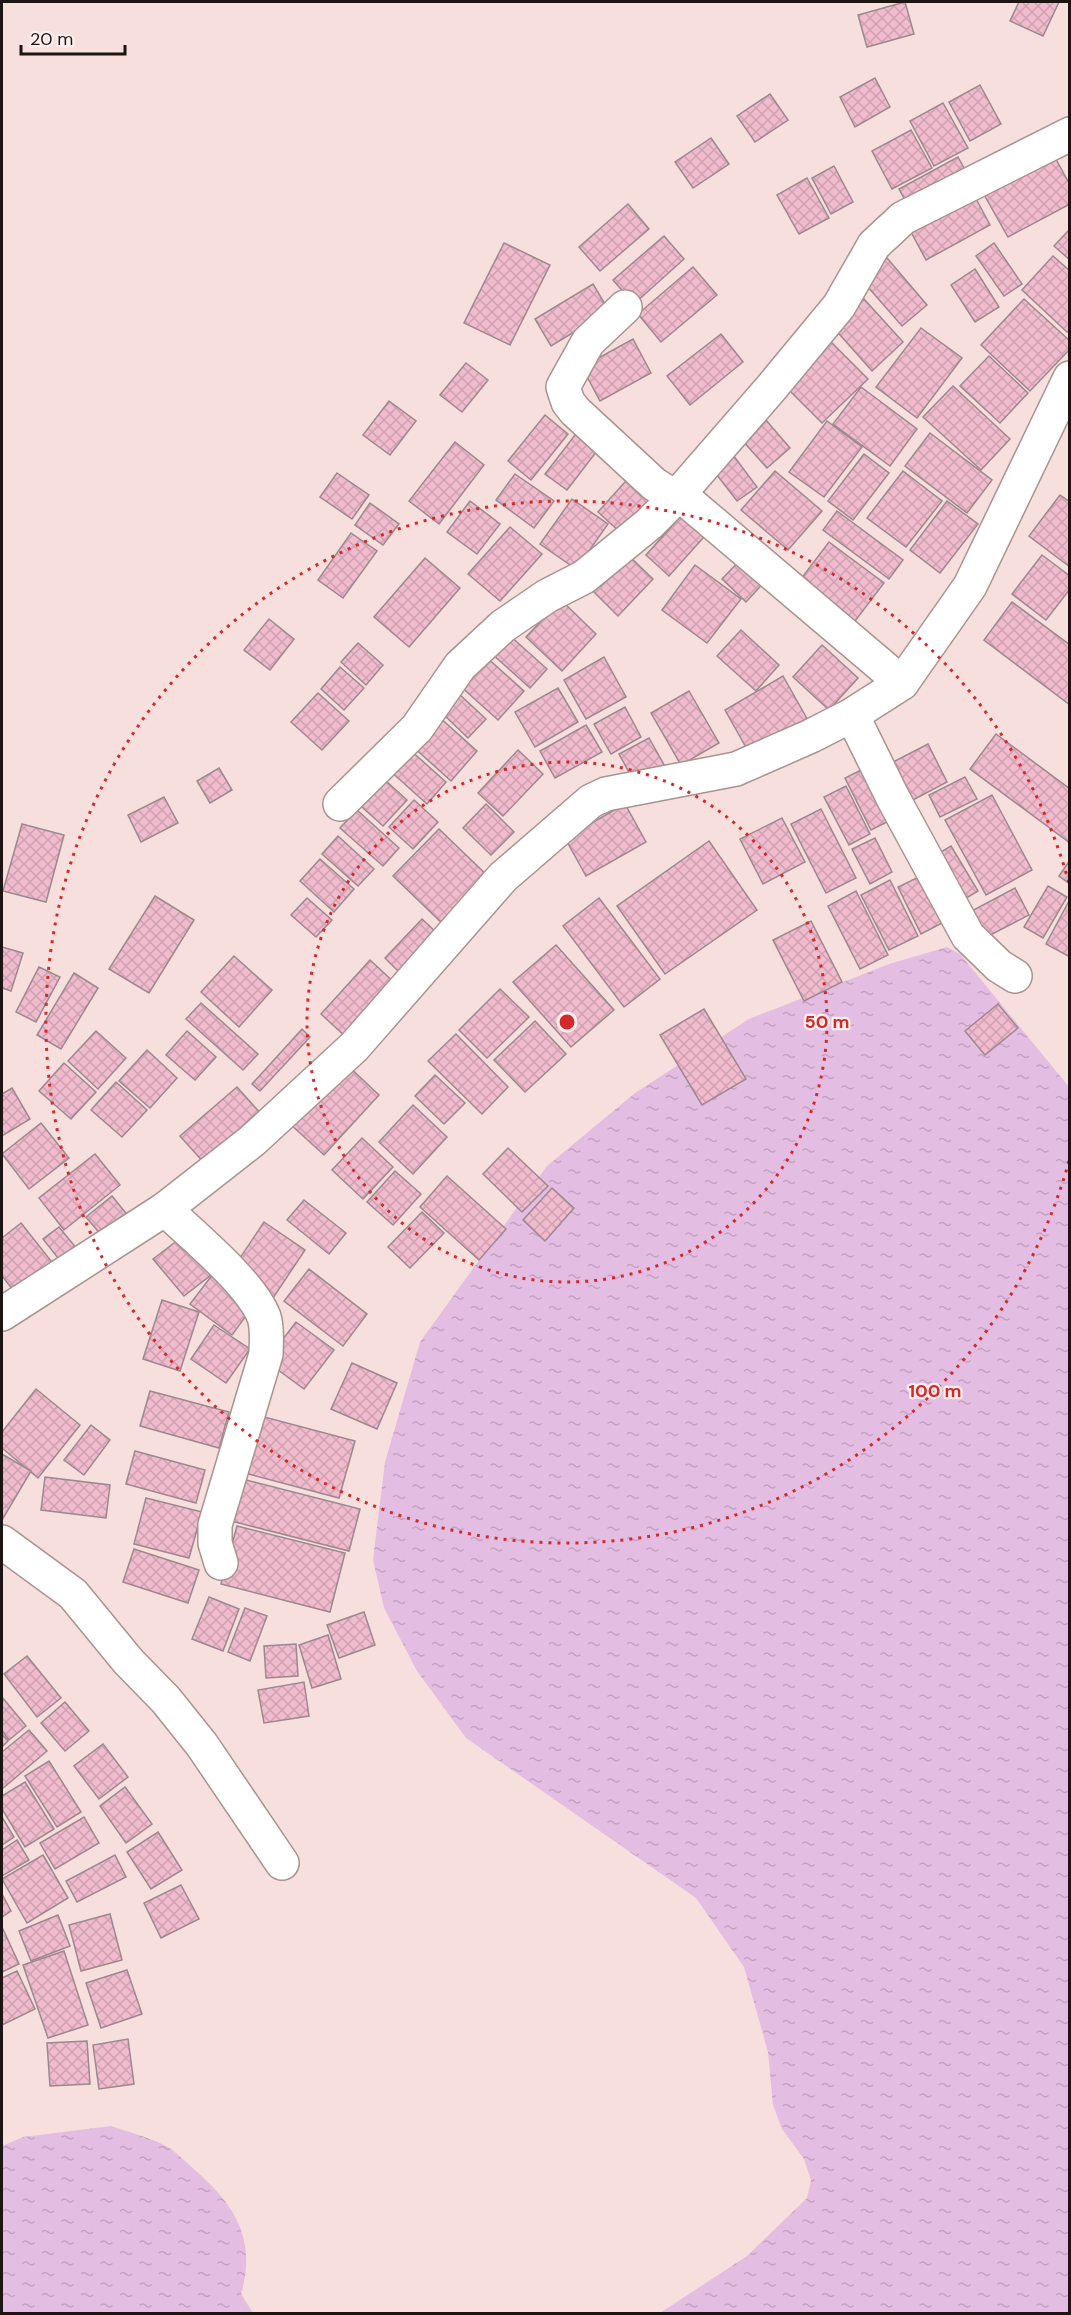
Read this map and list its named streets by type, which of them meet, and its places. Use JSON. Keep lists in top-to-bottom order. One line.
{"scale_bar":"20 m","rings":["50 m","100 m"]}
